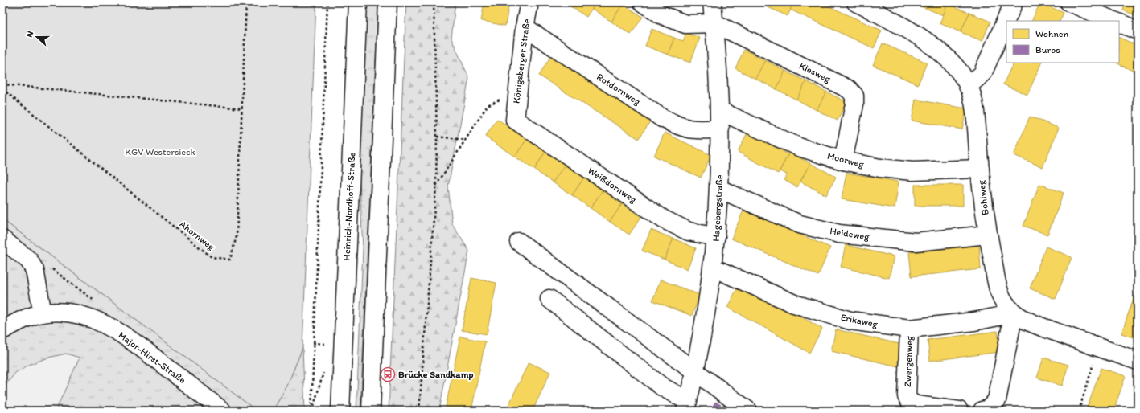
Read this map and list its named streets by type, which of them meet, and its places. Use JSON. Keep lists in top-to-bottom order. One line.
{"streets":{"street":["Königsberger Straße","Kiesweg","Rotdornweg","Moorweg","Weißdornweg","Bohlweg","Heinrich-Nordhoff-Straße","Hagebergstraße","Heideweg","Erikaweg","Major-Hirst-Straße","Zwergenweg"],"path":["Ahornweg"]},"crossings":[["Königsberger Straße","Rotdornweg"],["Königsberger Straße","Weißdornweg"],["Kiesweg","Moorweg"],["Kiesweg","Hagebergstraße"],["Rotdornweg","Hagebergstraße"],["Moorweg","Bohlweg"],["Moorweg","Hagebergstraße"],["Weißdornweg","Hagebergstraße"],["Bohlweg","Heideweg"],["Bohlweg","Erikaweg"],["Hagebergstraße","Heideweg"],["Hagebergstraße","Erikaweg"],["Erikaweg","Zwergenweg"]],"parks":["KGV Westersieck"],"places":{"bus stop":["Brücke Sandkamp"]},"legend":["Wohnen","Büros"],"north":"left"}
